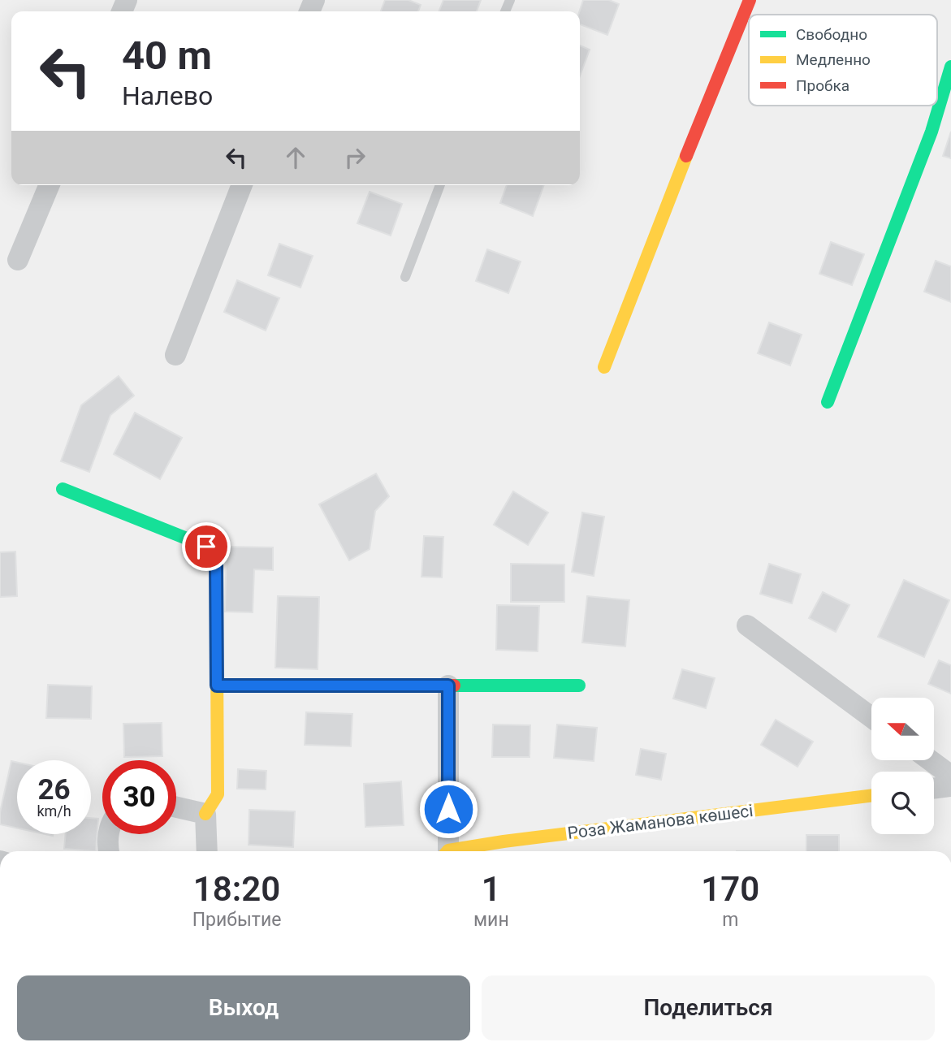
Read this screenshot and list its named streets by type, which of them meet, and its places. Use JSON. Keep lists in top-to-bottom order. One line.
{"streets":{"street":["Роза Жаманова көшесі"]},"legend":["Свободно","Медленно","Пробка"],"north":"left","page":{"turn":["40 m","Налево"],"speed":"26 km/h","limit":"30","eta":["18:20","Прибытие","1","мин","170","m"],"buttons":["Выход","Поделиться"]}}
